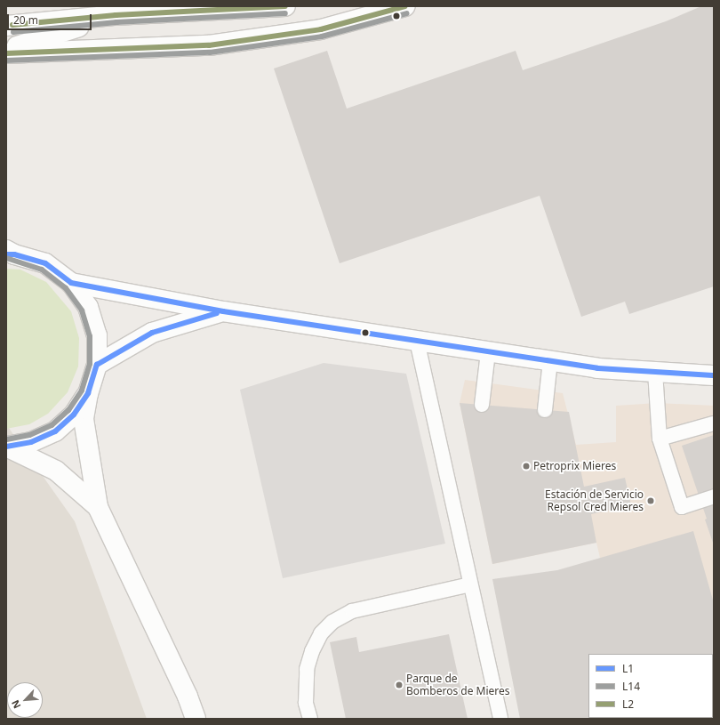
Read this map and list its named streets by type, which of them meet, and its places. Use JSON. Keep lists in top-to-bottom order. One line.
{"places":["Petroprix Mieres","Estación de Servicio Repsol Cred Mieres","Parque de Bomberos de Mieres"],"lines":["transit line L2","transit line L14","transit line L1"],"legend":["L1","L14","L2"],"scale_bar":"20 m","north":"bottom left"}
